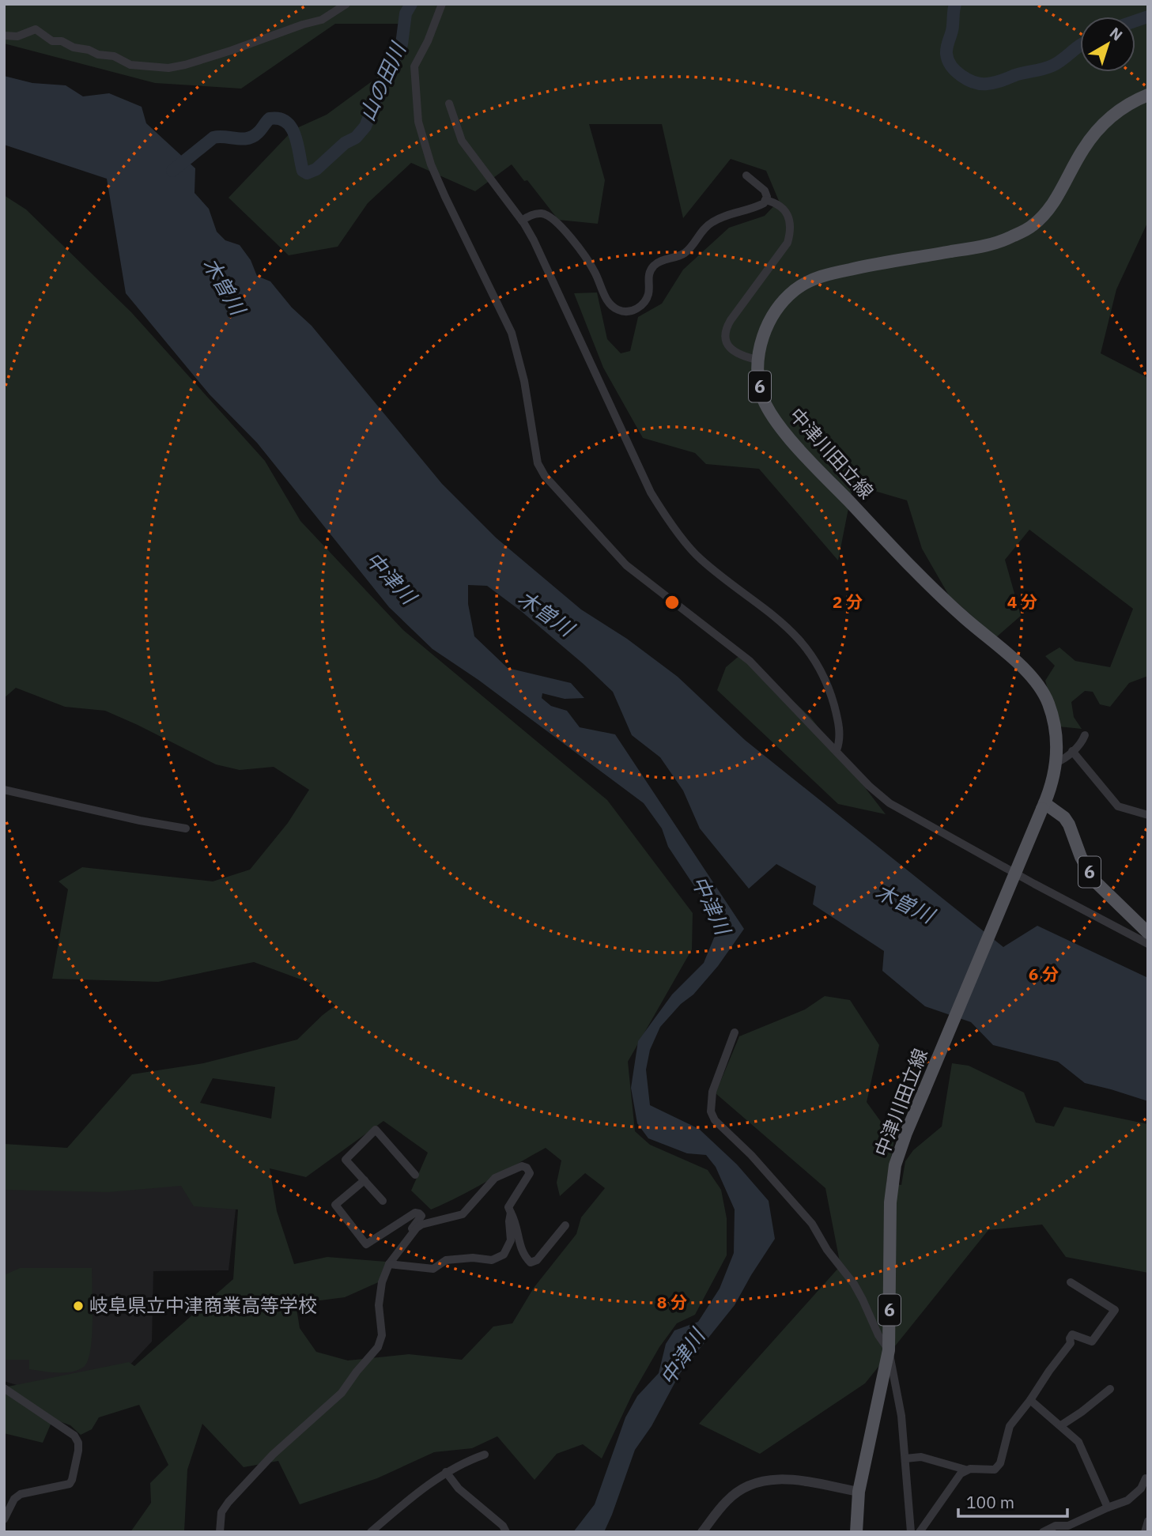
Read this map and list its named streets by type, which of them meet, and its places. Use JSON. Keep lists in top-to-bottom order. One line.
{"streets":{"main road":["6","中津川田立線"]},"crossings":[["6","中津川田立線"]],"water":["山の田川","木曽川","中津川"],"places":["岐阜県立中津商業高等学校"],"scale_bar":"100 m","north":"top right","rings":["2 分","4 分","6 分","8 分"]}
